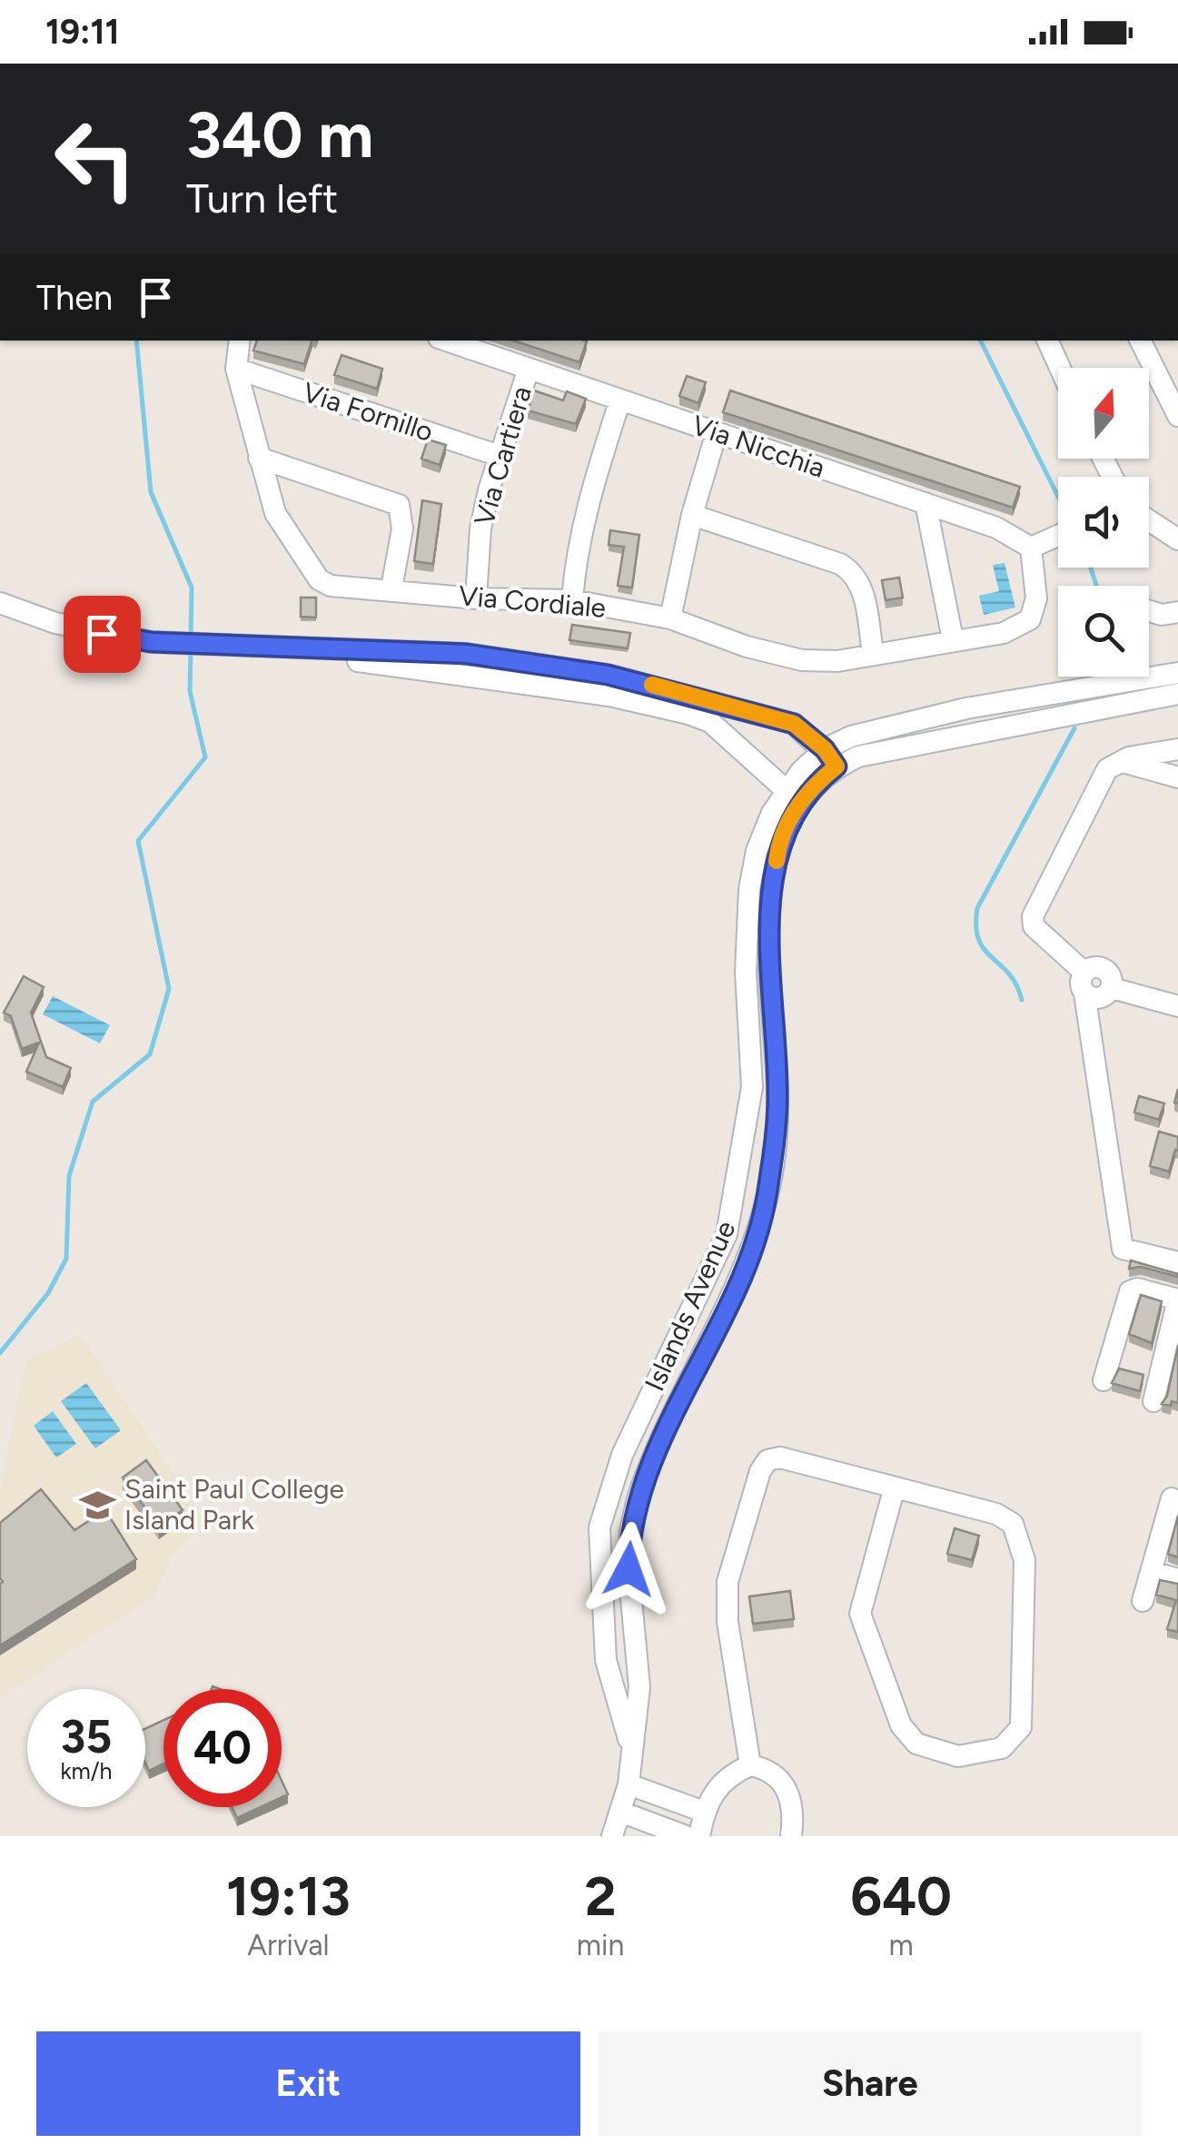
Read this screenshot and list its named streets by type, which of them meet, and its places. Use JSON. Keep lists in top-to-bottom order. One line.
{"streets":{"street":["Via Fornillo","Via Nicchia","Via Cartiera","Via Cordiale","Islands Avenue"]},"crossings":[["Via Fornillo","Via Cartiera"],["Via Fornillo","Via Cordiale"],["Via Nicchia","Via Cartiera"],["Via Nicchia","Via Cordiale"],["Via Cartiera","Via Cordiale"]],"places":{"school or university":["Saint Paul College Island Park"]},"north":"top","page":{"status":"19:11","turn":["340 m","Turn left"],"then":"Then","speed":"35 km/h","limit":"40","eta":["19:13","Arrival","2","min","640","m"],"buttons":["Exit","Share"]}}
